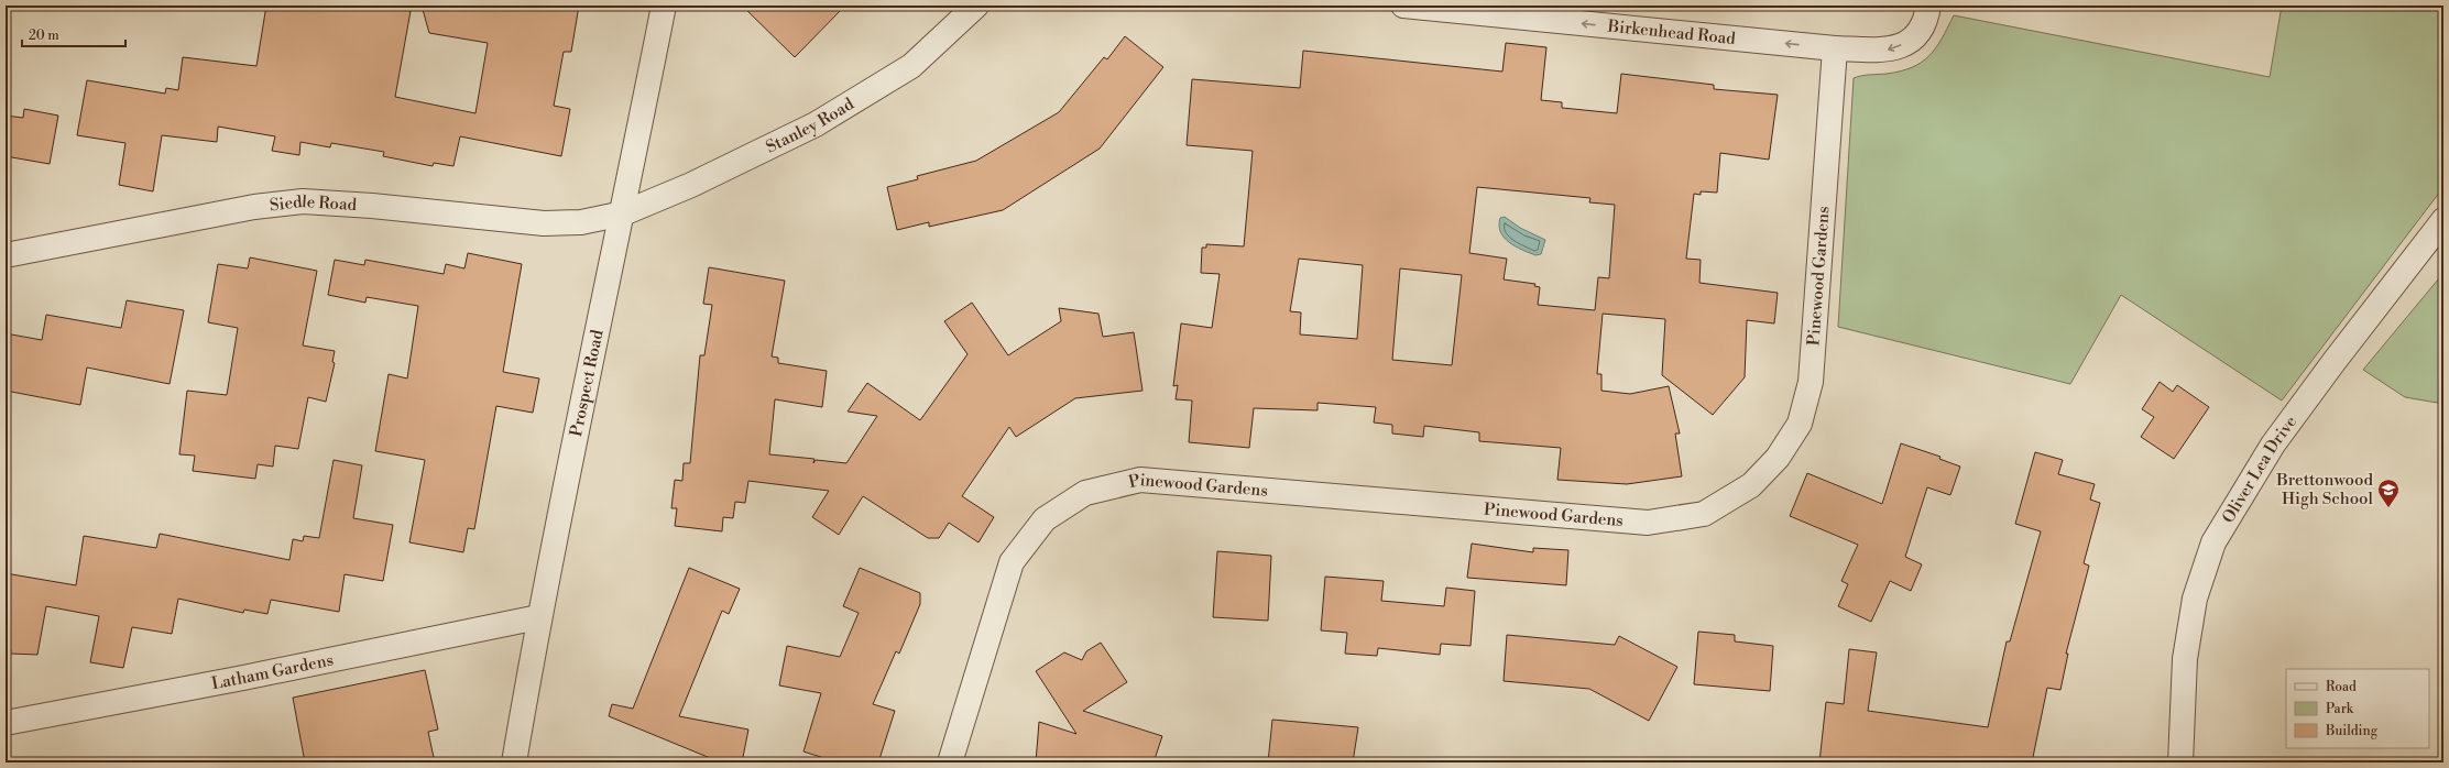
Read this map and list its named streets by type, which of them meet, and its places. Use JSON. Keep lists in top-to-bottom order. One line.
{"streets":{"street":["Birkenhead Road","Stanley Road","Siedle Road","Pinewood Gardens","Prospect Road","Oliver Lea Drive","Latham Gardens"]},"crossings":[["Birkenhead Road","Pinewood Gardens"],["Stanley Road","Siedle Road"],["Stanley Road","Prospect Road"],["Siedle Road","Prospect Road"],["Prospect Road","Latham Gardens"]],"one_way":["Birkenhead Road"],"places":{"school or university":["Brettonwood High School"]},"legend":["Road","Park","Building"],"scale_bar":"20 m"}
